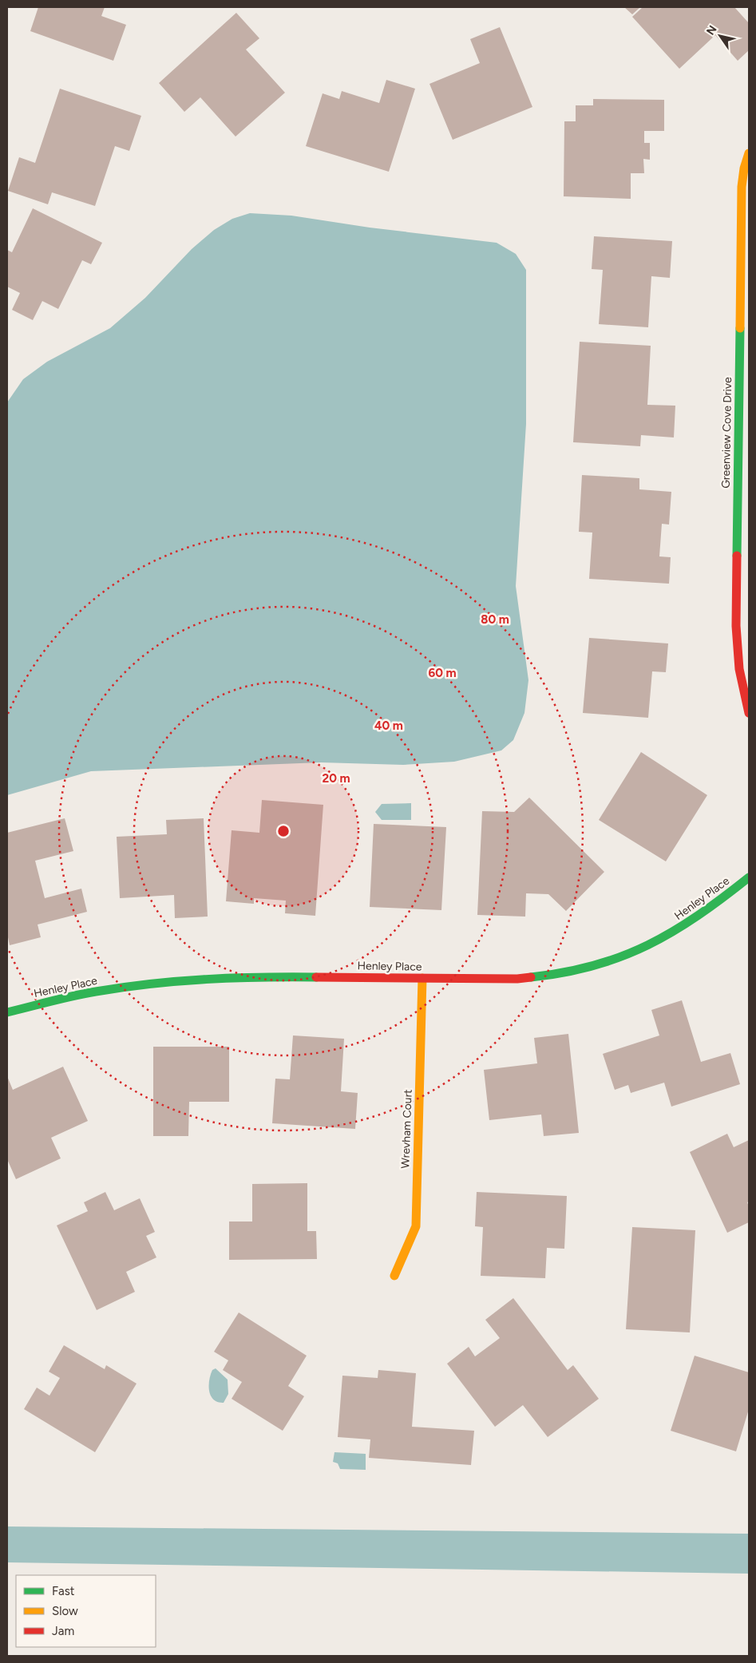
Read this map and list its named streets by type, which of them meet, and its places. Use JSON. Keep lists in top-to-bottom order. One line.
{"streets":{"street":["Greenview Cove Drive","Henley Place","Wrevham Court"]},"crossings":[["Henley Place","Wrevham Court"]],"legend":["Fast","Slow","Jam"],"north":"top left","rings":["80 m","60 m","40 m","20 m"]}
